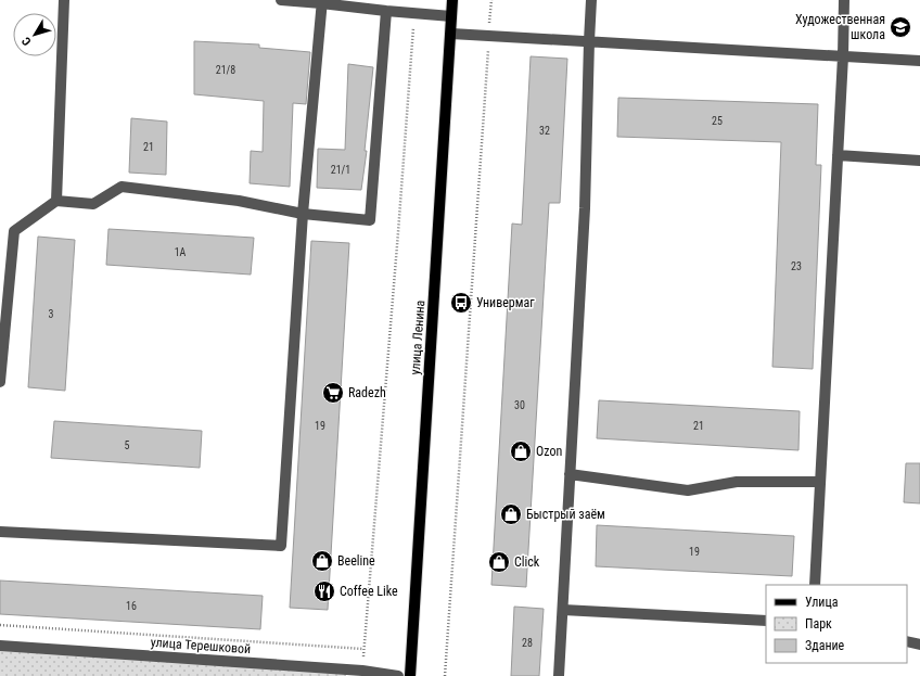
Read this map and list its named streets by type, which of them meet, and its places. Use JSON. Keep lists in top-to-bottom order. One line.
{"streets":{"main road":["улица Ленина"],"street":["улица Терешковой"]},"places":{"school or university":["Художественная школа"],"bus stop":["Универмаг"],"supermarket":["Radezh"],"shop":["Ozon","Быстрый заём","Beeline","Click"],"restaurant":["Coffee Like"]},"house_numbers":["21/8","25","32","21","21/1","1А","23","3","30","19","21","5","19","16","28"],"legend":["Улица","Парк","Здание"],"north":"bottom left"}
